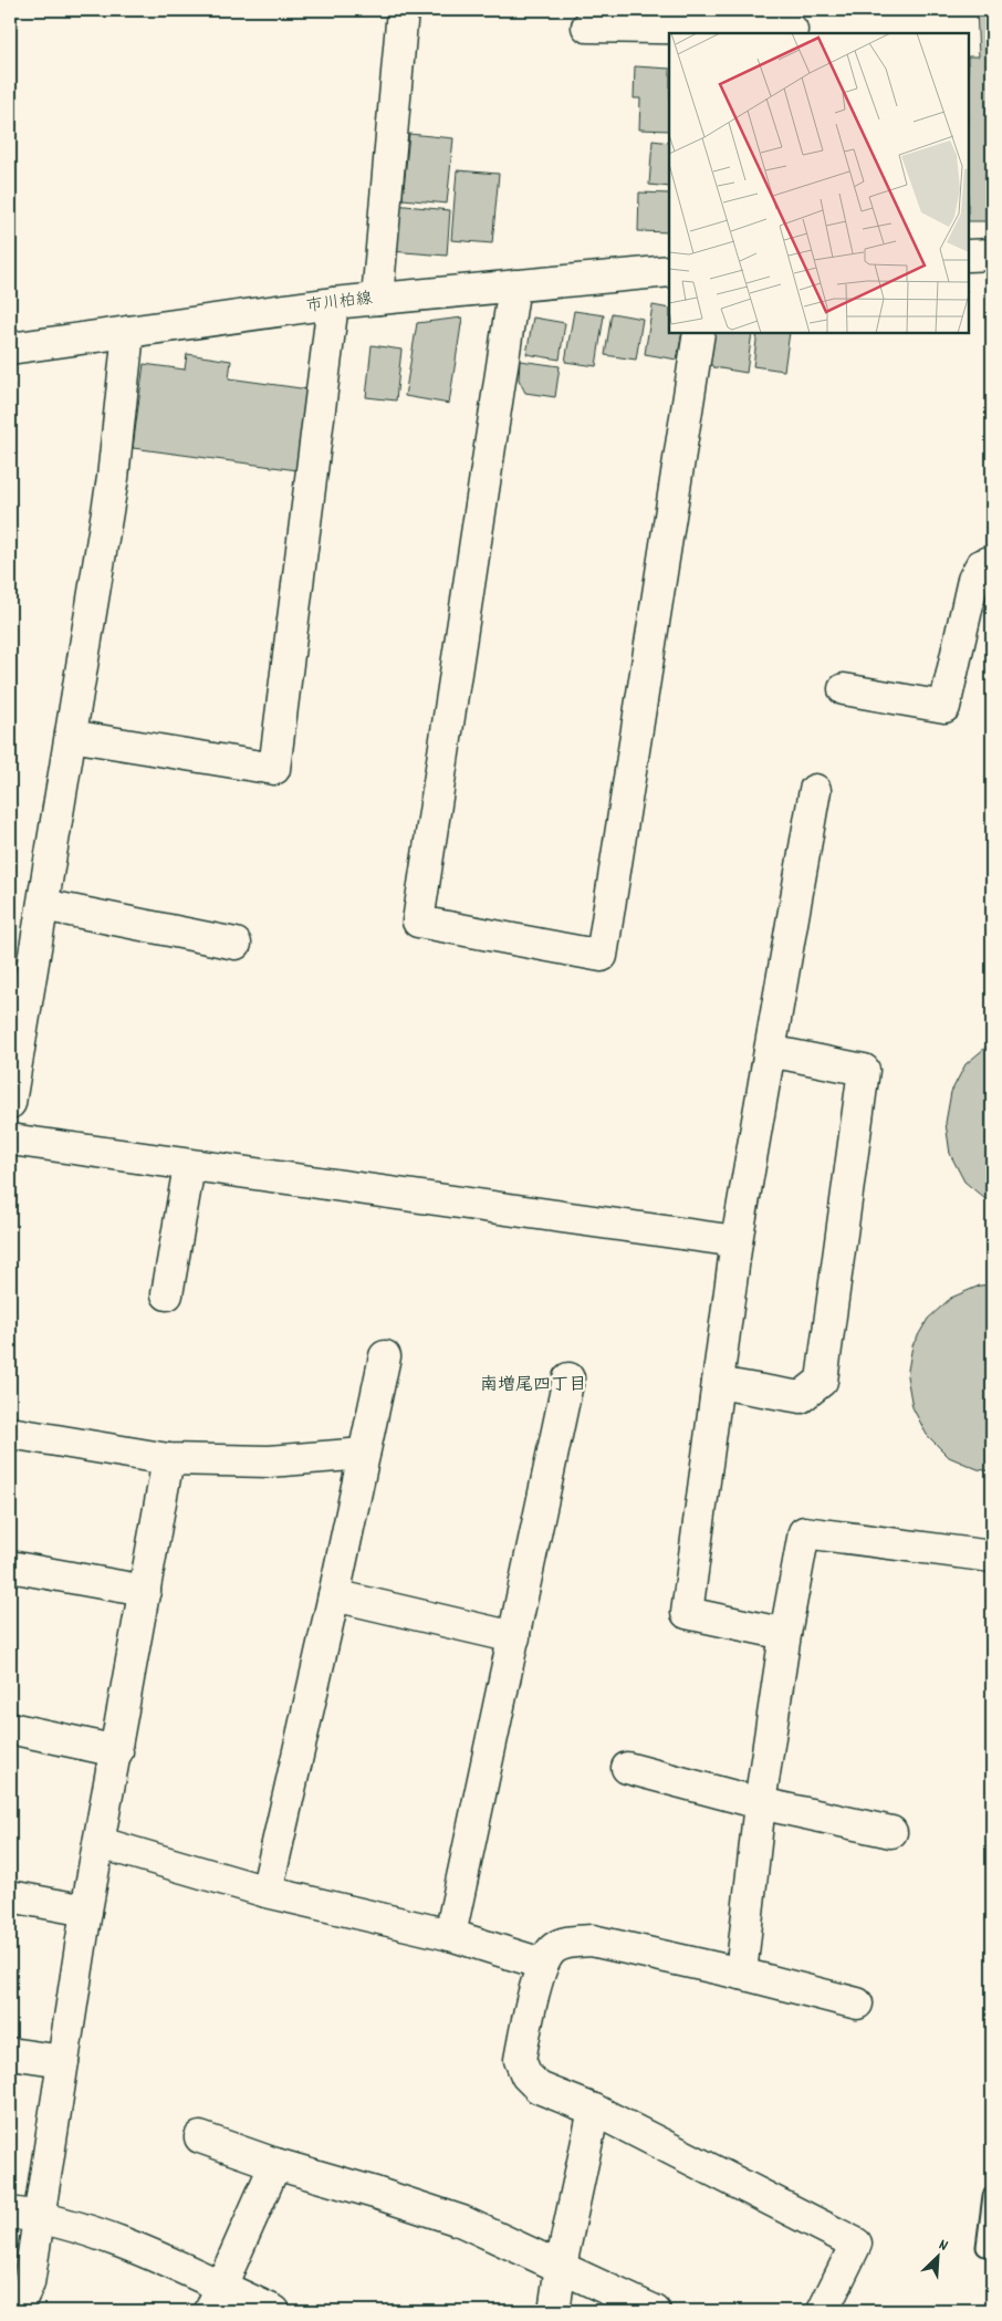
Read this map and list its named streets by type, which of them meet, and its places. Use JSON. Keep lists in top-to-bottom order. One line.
{"streets":{"street":["市川柏線"]},"districts":["南増尾四丁目"],"north":"top right"}
